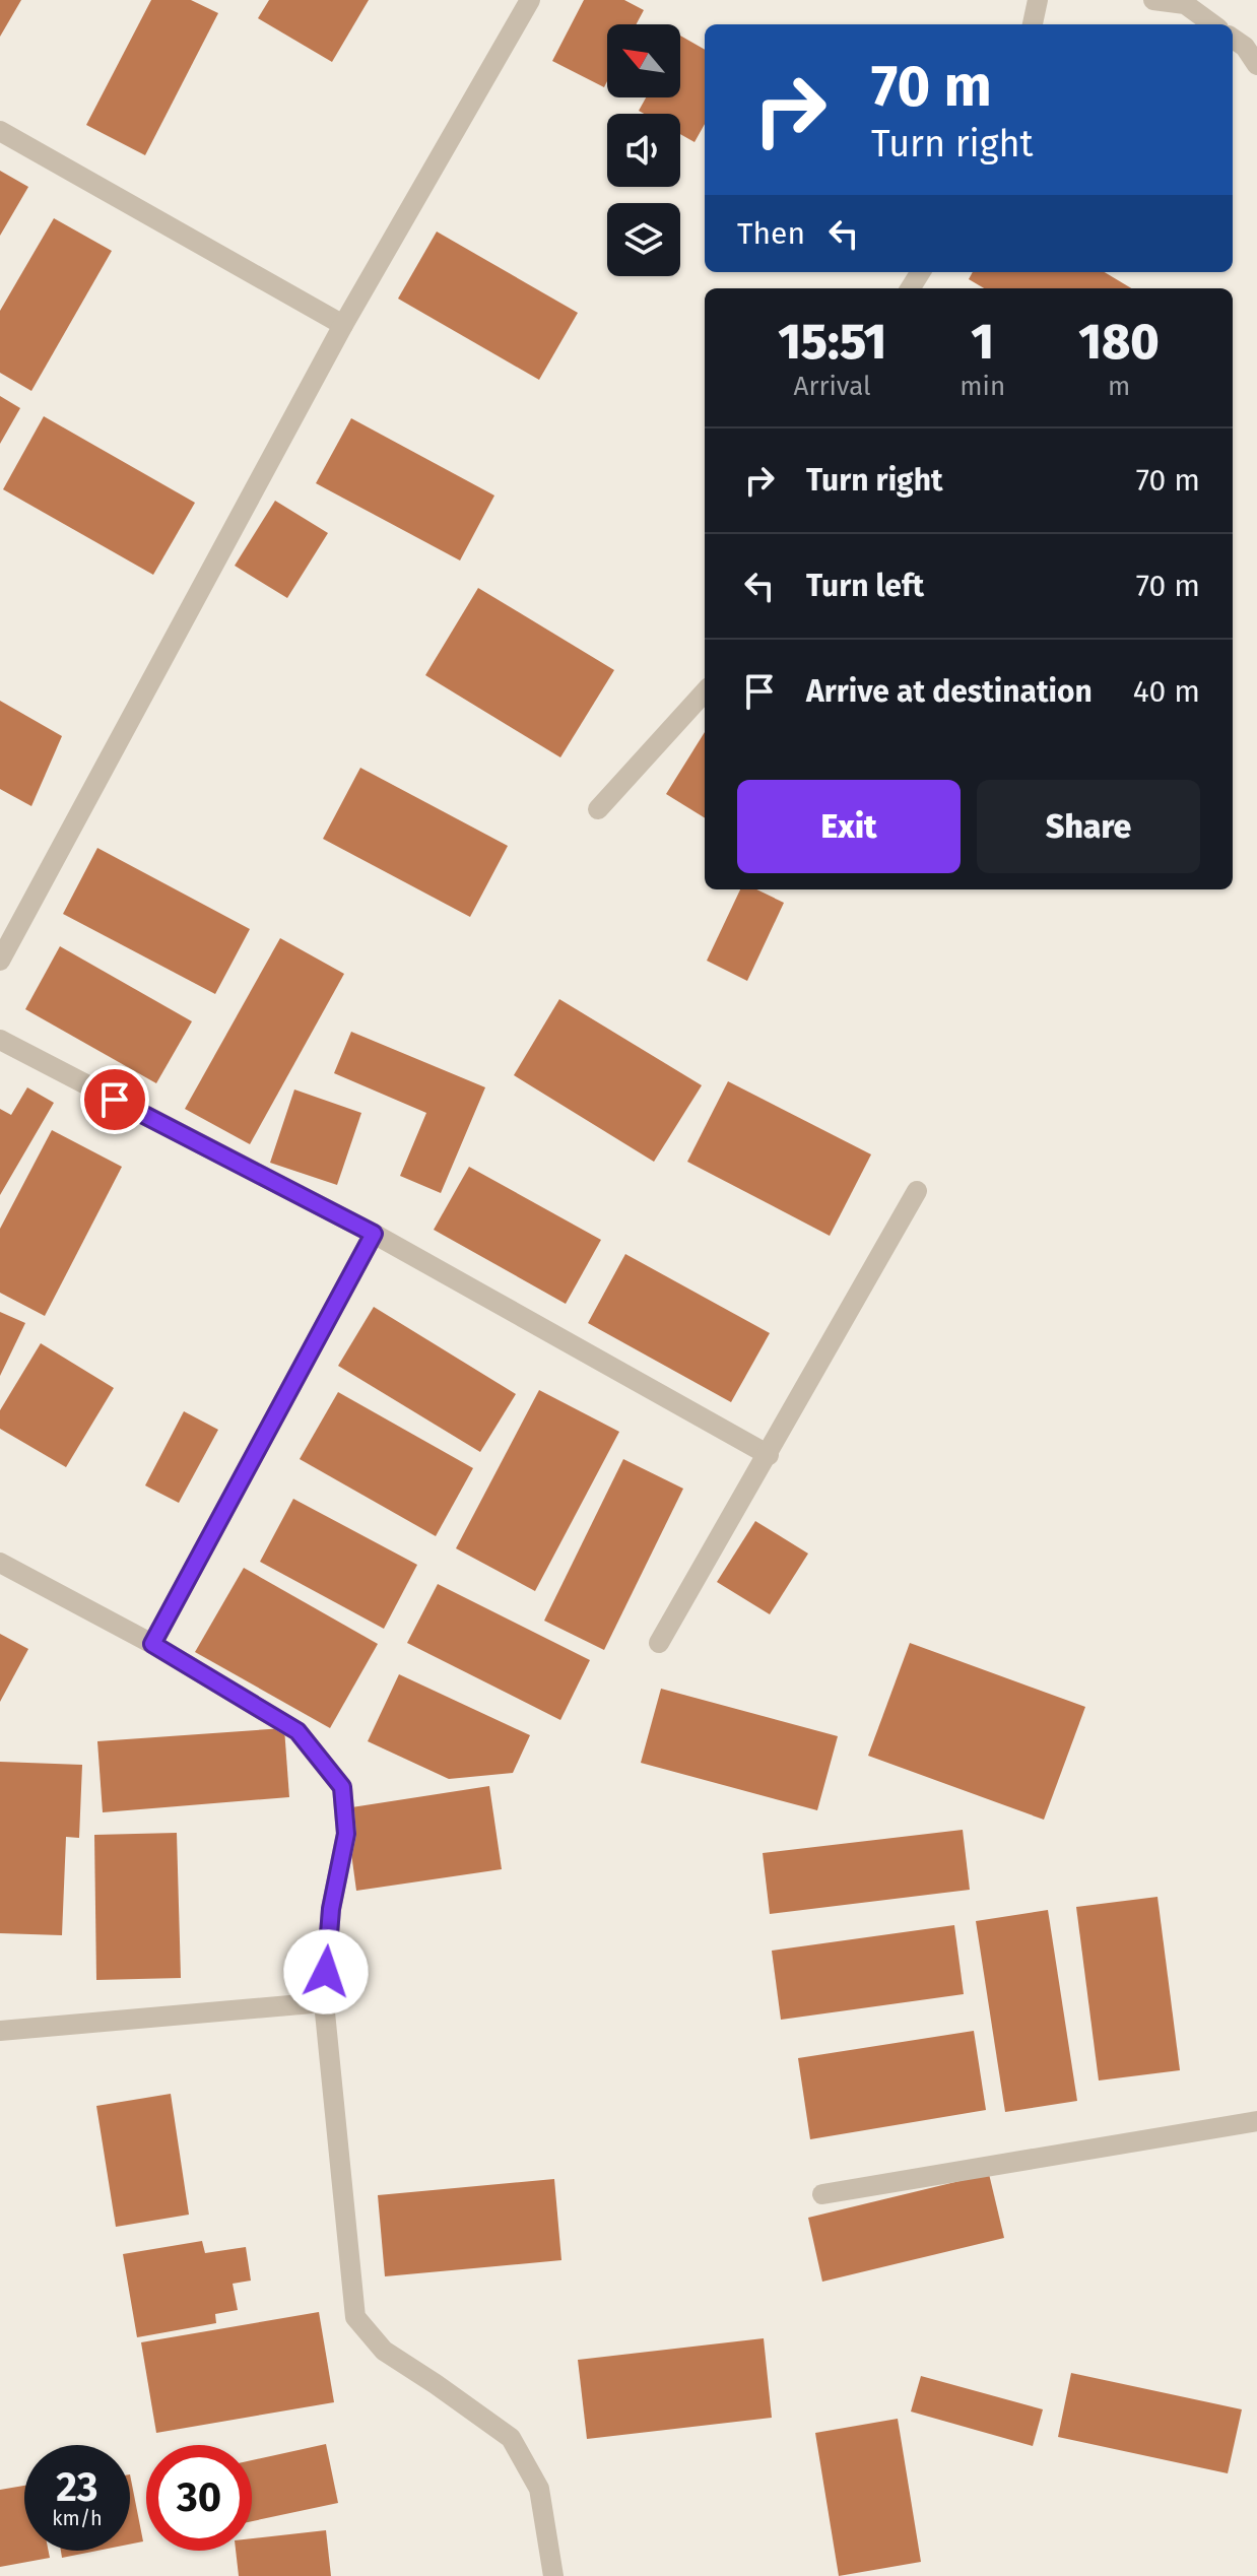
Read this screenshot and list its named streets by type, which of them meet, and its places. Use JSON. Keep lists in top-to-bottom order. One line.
{"north":"top left","page":{"turn":["70 m","Turn right"],"then":"Then","eta":["15:51","Arrival","1","min","180","m"],"list":[{"name":"Turn right","value":"70 m"},{"name":"Turn left","value":"70 m"},{"name":"Arrive at destination","value":"40 m"}],"buttons":["Exit","Share"],"speed":"23 km/h","limit":"30"}}
